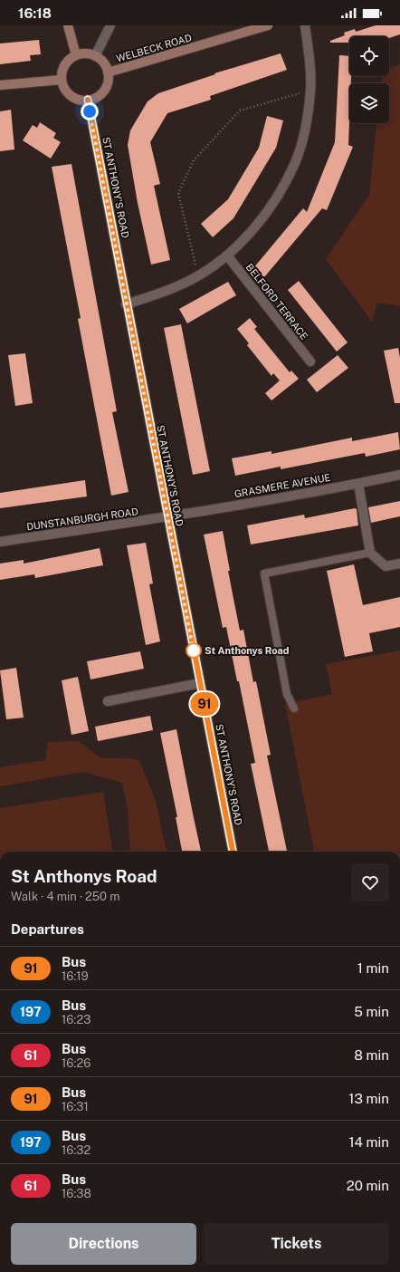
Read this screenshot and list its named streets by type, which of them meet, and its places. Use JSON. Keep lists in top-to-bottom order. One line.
{"streets":{"street":["WELBECK ROAD","ST ANTHONY'S ROAD","BELFORD TERRACE","GRASMERE AVENUE","DUNSTANBURGH ROAD"]},"crossings":[["WELBECK ROAD","ST ANTHONY'S ROAD"],["ST ANTHONY'S ROAD","GRASMERE AVENUE"],["ST ANTHONY'S ROAD","DUNSTANBURGH ROAD"],["GRASMERE AVENUE","DUNSTANBURGH ROAD"]],"places":["St Anthonys Road"],"lines":["bus line 91"],"page":{"status":"16:18","on_map":"91","heading":[["St Anthonys Road","Walk · 4 min · 250 m"],"Departures"],"list":[{"mark":"91","name":"Bus","note":"16:19","value":"1 min"},{"mark":"197","name":"Bus","note":"16:23","value":"5 min"},{"mark":"61","name":"Bus","note":"16:26","value":"8 min"},{"mark":"91","name":"Bus","note":"16:31","value":"13 min"},{"mark":"197","name":"Bus","note":"16:32","value":"14 min"},{"mark":"61","name":"Bus","note":"16:38","value":"20 min"}],"buttons":["Directions","Tickets"]}}
